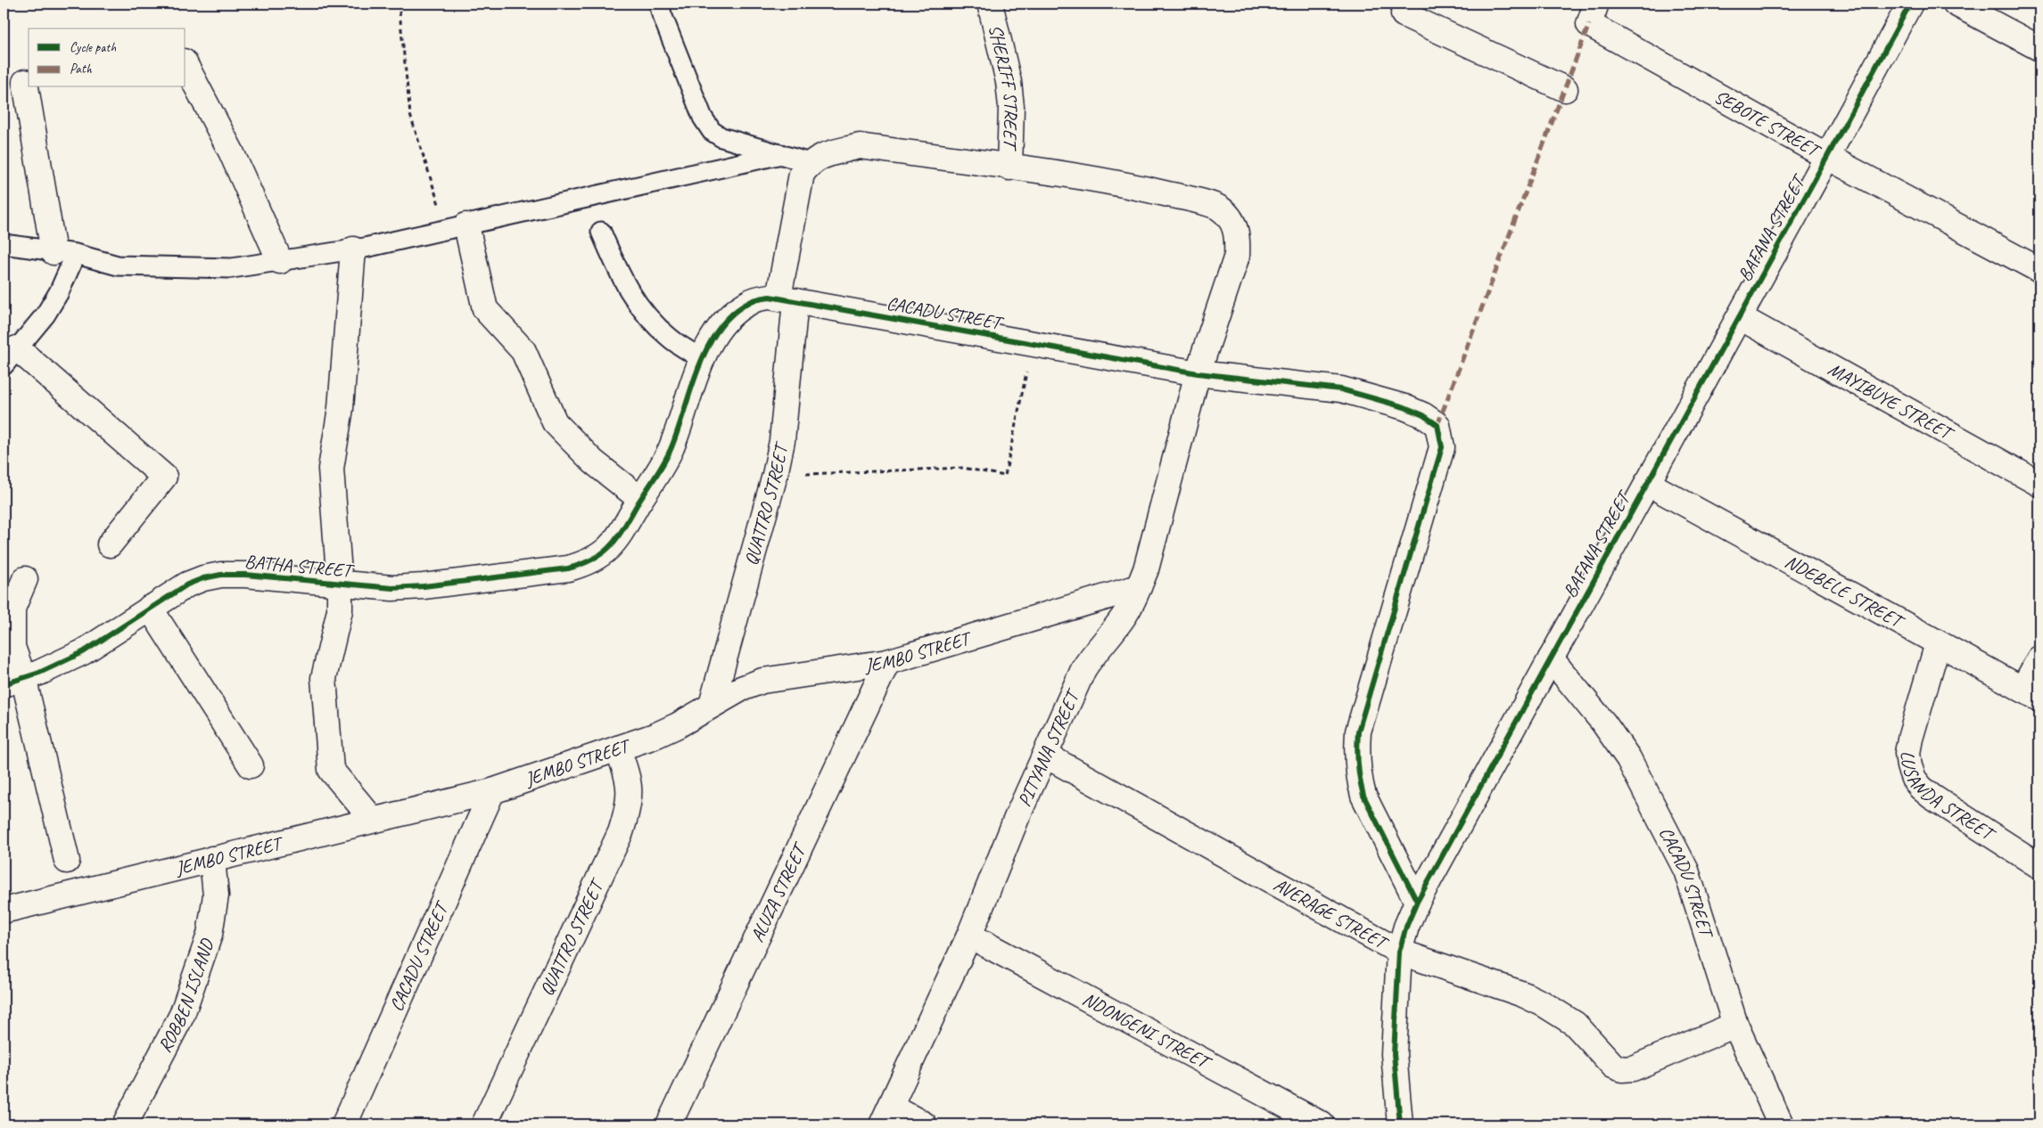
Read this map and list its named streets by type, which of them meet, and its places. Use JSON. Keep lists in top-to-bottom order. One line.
{"streets":{"street":["SHERIFF STREET","SEBOTE STREET","BAFANA STREET","CACADU STREET","MAYIBUYE STREET","QUATTRO STREET","BATHA STREET","NDEBELE STREET","JEMBO STREET","PITYANA STREET","LUSANDA STREET","ALUZA STREET","AVERAGE STREET","ROBBEN ISLAND","NDONGENI STREET"]},"crossings":[["SHERIFF STREET","PITYANA STREET"],["SEBOTE STREET","BAFANA STREET"],["BAFANA STREET","CACADU STREET"],["BAFANA STREET","MAYIBUYE STREET"],["BAFANA STREET","NDEBELE STREET"],["BAFANA STREET","AVERAGE STREET"],["CACADU STREET","QUATTRO STREET"],["CACADU STREET","BATHA STREET"],["CACADU STREET","JEMBO STREET"],["CACADU STREET","PITYANA STREET"],["CACADU STREET","AVERAGE STREET"],["QUATTRO STREET","JEMBO STREET"],["QUATTRO STREET","PITYANA STREET"],["NDEBELE STREET","LUSANDA STREET"],["JEMBO STREET","PITYANA STREET"],["JEMBO STREET","ALUZA STREET"],["JEMBO STREET","ROBBEN ISLAND"],["PITYANA STREET","AVERAGE STREET"],["PITYANA STREET","NDONGENI STREET"]],"legend":["Cycle path","Path"]}
